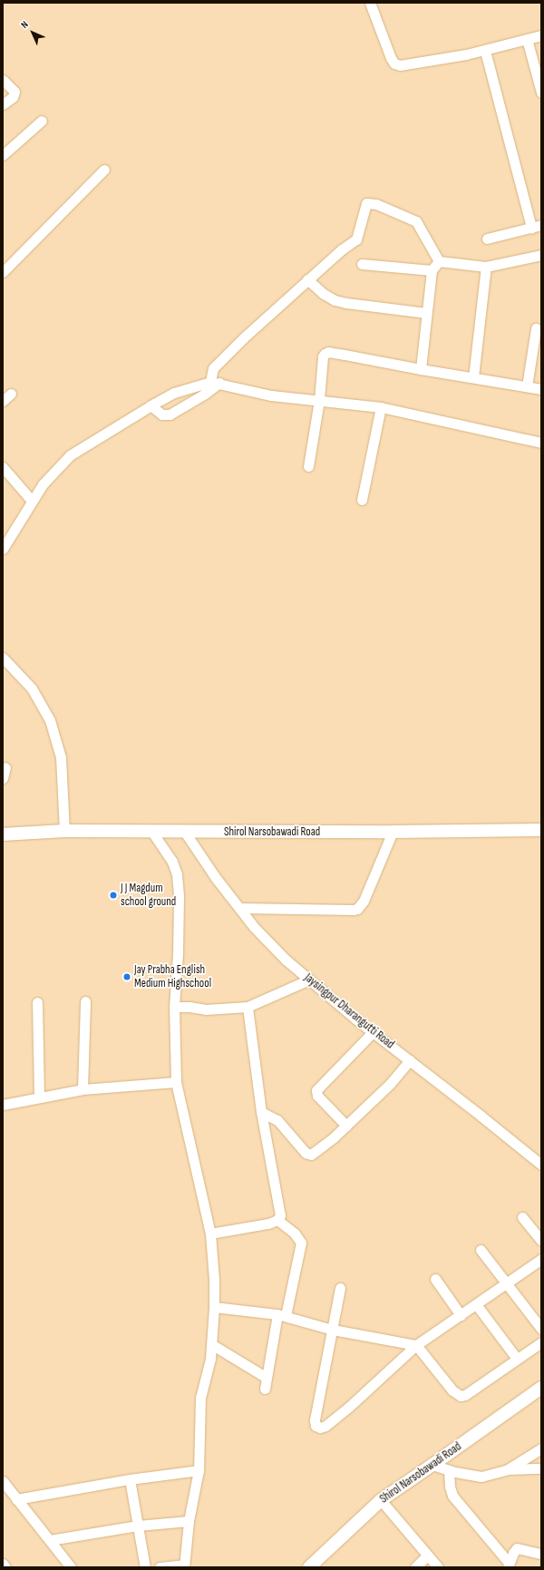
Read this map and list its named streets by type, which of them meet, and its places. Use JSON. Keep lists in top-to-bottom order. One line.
{"streets":{"main road":["Shirol Narsobawadi Road"],"street":["Jaysingpur Dharangutti Road"]},"crossings":[["Shirol Narsobawadi Road","Jaysingpur Dharangutti Road"]],"places":["J J Magdum school ground","Jay Prabha English Medium Highschool"],"north":"top left"}
